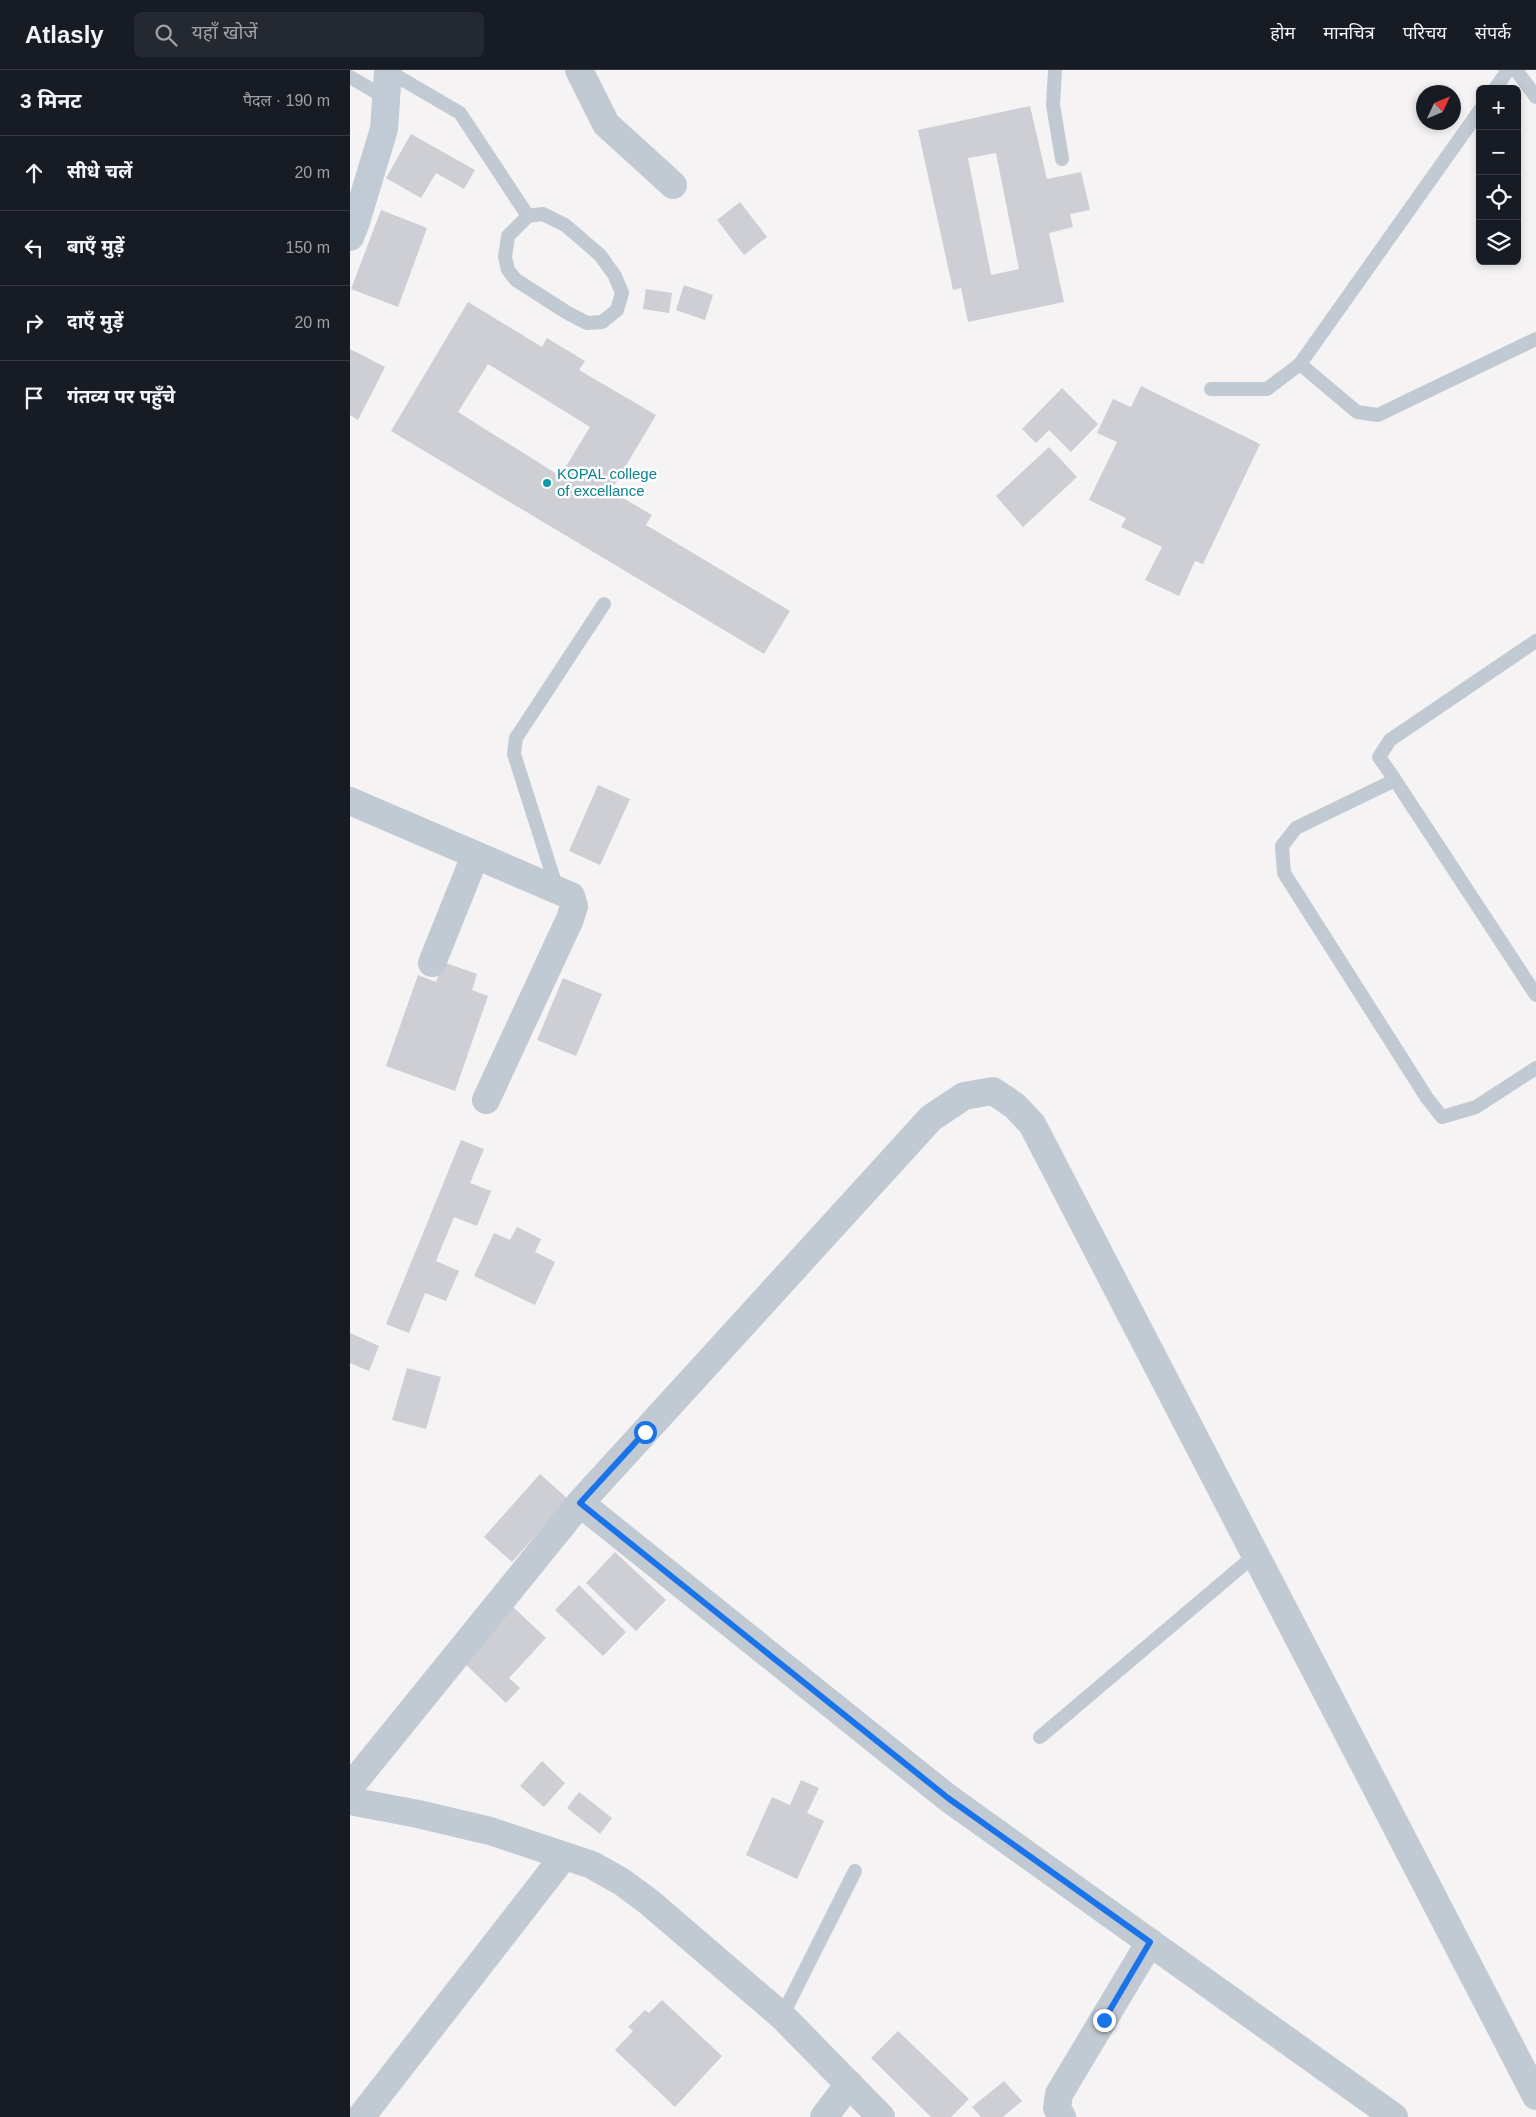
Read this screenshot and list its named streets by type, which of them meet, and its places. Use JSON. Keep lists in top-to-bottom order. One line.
{"places":["KOPAL college of excellance"],"north":"top right","page":{"header":"Atlasly","search":"यहाँ खोजें","nav":["होम","मानचित्र","परिचय","संपर्क"],"heading":["3 मिनट","पैदल · 190 m"],"map_buttons":["+","−"],"list":[["सीधे चलें","20 m"],["बाएँ मुड़ें","150 m"],["दाएँ मुड़ें","20 m"],"गंतव्य पर पहुँचे"]}}
